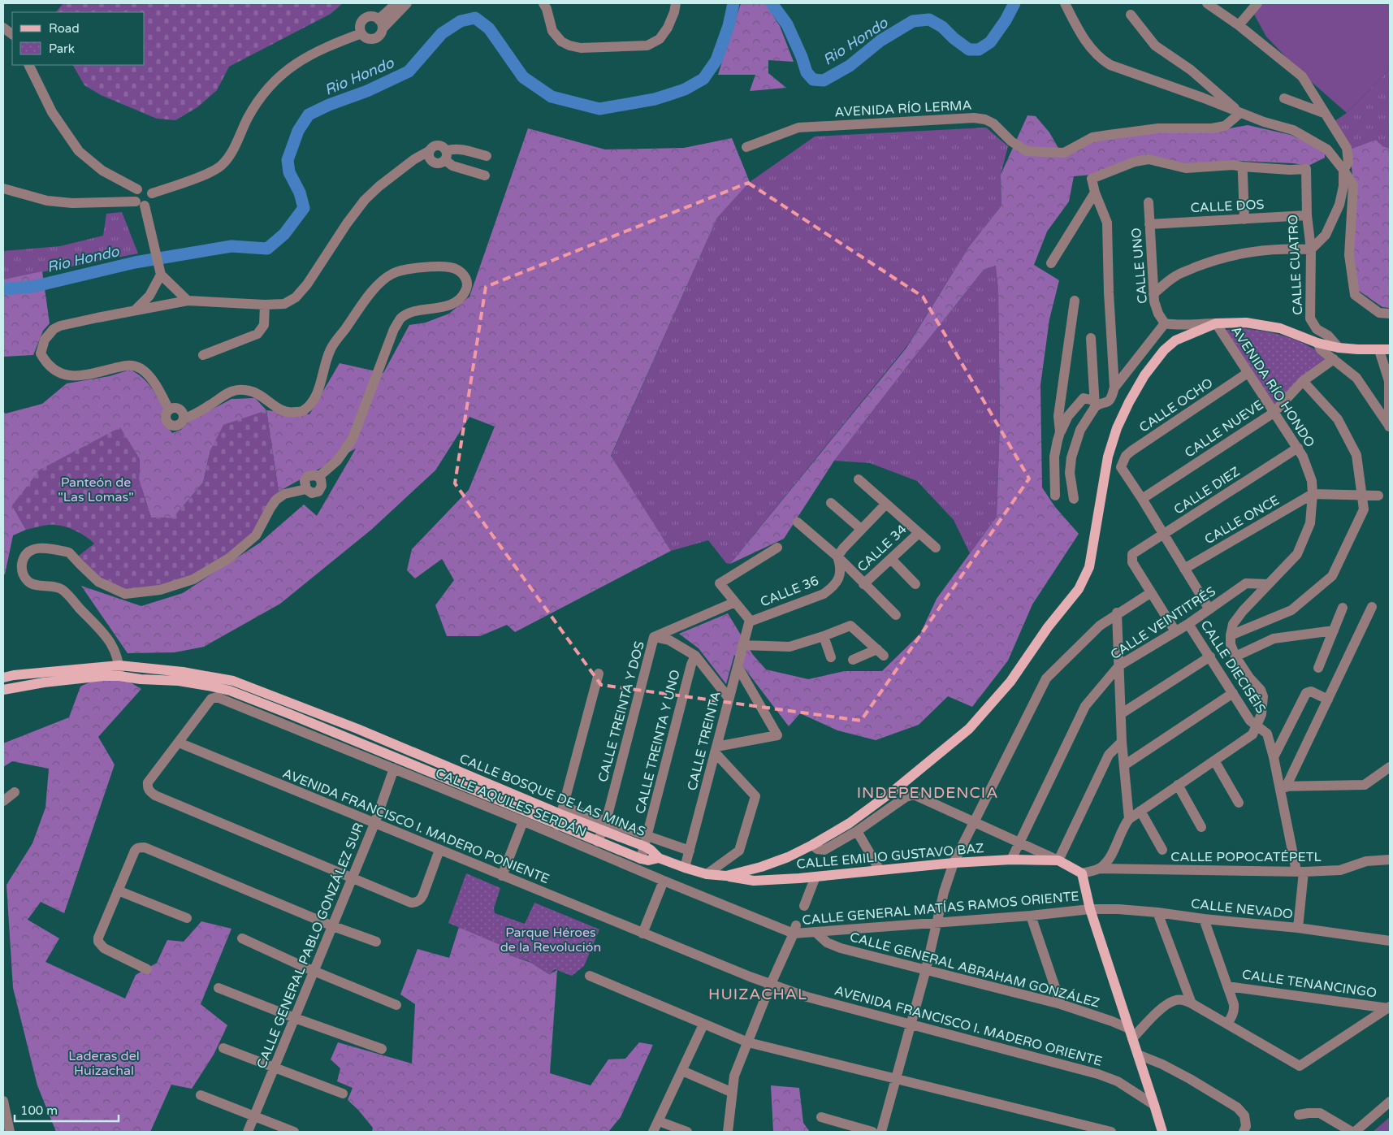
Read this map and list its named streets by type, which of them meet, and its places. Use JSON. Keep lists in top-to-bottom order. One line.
{"streets":{"main road":["CALLE BOSQUE DE LAS MINAS","CALLE EMILIO GUSTAVO BAZ"],"street":["AVENIDA RÍO LERMA","CALLE DOS","CALLE CUATRO","CALLE UNO","AVENIDA RÍO HONDO","CALLE OCHO","CALLE NUEVE","CALLE DIEZ","CALLE ONCE","CALLE 34","CALLE 36","CALLE VEINTITRÉS","CALLE DIECISÉIS","CALLE TREINTA Y DOS","CALLE TREINTA","CALLE TREINTA Y UNO","CALLE AQUILES SERDÁN","AVENIDA FRANCISCO I. MADERO PONIENTE","CALLE POPOCATÉPETL","CALLE GENERAL MATÍAS RAMOS ORIENTE","CALLE NEVADO","CALLE GENERAL PABLO GONZÁLEZ SUR","CALLE GENERAL ABRAHAM GONZÁLEZ","CALLE TENANCINGO","AVENIDA FRANCISCO I. MADERO ORIENTE"]},"crossings":[["CALLE DOS","CALLE CUATRO"],["CALLE DOS","CALLE UNO"],["AVENIDA RÍO HONDO","CALLE OCHO"],["AVENIDA RÍO HONDO","CALLE NUEVE"],["AVENIDA RÍO HONDO","CALLE DIEZ"],["AVENIDA RÍO HONDO","CALLE ONCE"],["AVENIDA RÍO HONDO","CALLE VEINTITRÉS"],["CALLE OCHO","CALLE NUEVE"],["CALLE 36","CALLE TREINTA"],["CALLE VEINTITRÉS","CALLE DIECISÉIS"],["CALLE VEINTITRÉS","CALLE EMILIO GUSTAVO BAZ"],["CALLE DIECISÉIS","CALLE POPOCATÉPETL"],["CALLE DIECISÉIS","CALLE NEVADO"],["CALLE TREINTA Y DOS","CALLE TREINTA"],["CALLE TREINTA Y DOS","CALLE TREINTA Y UNO"],["CALLE TREINTA Y DOS","CALLE BOSQUE DE LAS MINAS"],["CALLE TREINTA Y UNO","CALLE BOSQUE DE LAS MINAS"],["CALLE AQUILES SERDÁN","AVENIDA FRANCISCO I. MADERO PONIENTE"],["CALLE AQUILES SERDÁN","CALLE GENERAL MATÍAS RAMOS ORIENTE"],["CALLE AQUILES SERDÁN","CALLE GENERAL PABLO GONZÁLEZ SUR"],["AVENIDA FRANCISCO I. MADERO PONIENTE","CALLE GENERAL PABLO GONZÁLEZ SUR"],["AVENIDA FRANCISCO I. MADERO PONIENTE","AVENIDA FRANCISCO I. MADERO ORIENTE"],["CALLE GENERAL MATÍAS RAMOS ORIENTE","CALLE NEVADO"],["CALLE GENERAL MATÍAS RAMOS ORIENTE","CALLE GENERAL ABRAHAM GONZÁLEZ"],["CALLE NEVADO","CALLE TENANCINGO"]],"districts":["INDEPENDENCIA","HUIZACHAL"],"water":["Rio Hondo"],"parks":["Panteón de \"Las Lomas\"","Parque Héroes de la Revolución","Laderas del Huizachal"],"legend":["Road","Park"],"scale_bar":"100 m"}
